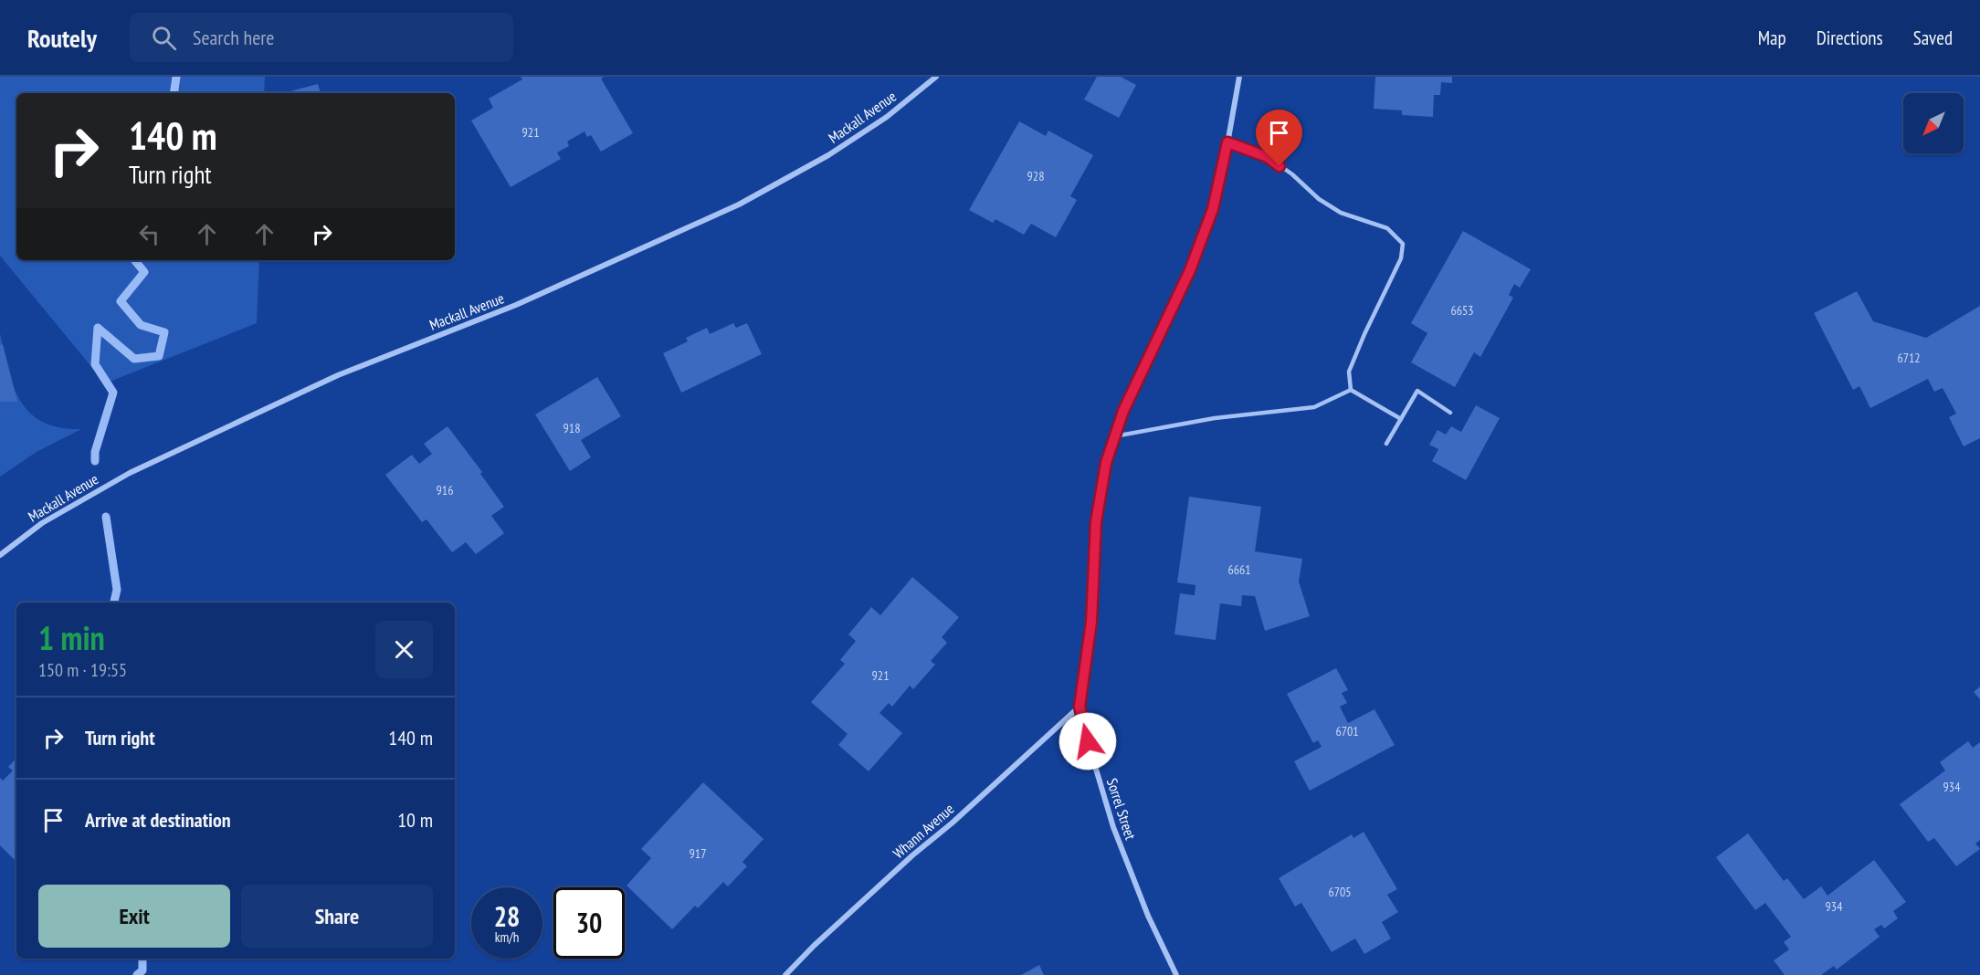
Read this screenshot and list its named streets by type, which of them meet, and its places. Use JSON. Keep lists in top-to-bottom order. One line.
{"streets":{"street":["Mackall Avenue","Sorrel Street","Whann Avenue"]},"crossings":[["Sorrel Street","Whann Avenue"]],"house_numbers":["921","928","6653","6712","918","916","6661","921","6701","934","917","6705","934"],"north":"bottom left","page":{"header":"Routely","search":"Search here","nav":["Map","Directions","Saved"],"turn":["140 m","Turn right"],"heading":["1 min","150 m · 19:55"],"list":[{"name":"Turn right","value":"140 m"},{"name":"Arrive at destination","value":"10 m"}],"buttons":["Exit","Share"],"speed":"28 km/h","limit":"30"}}
